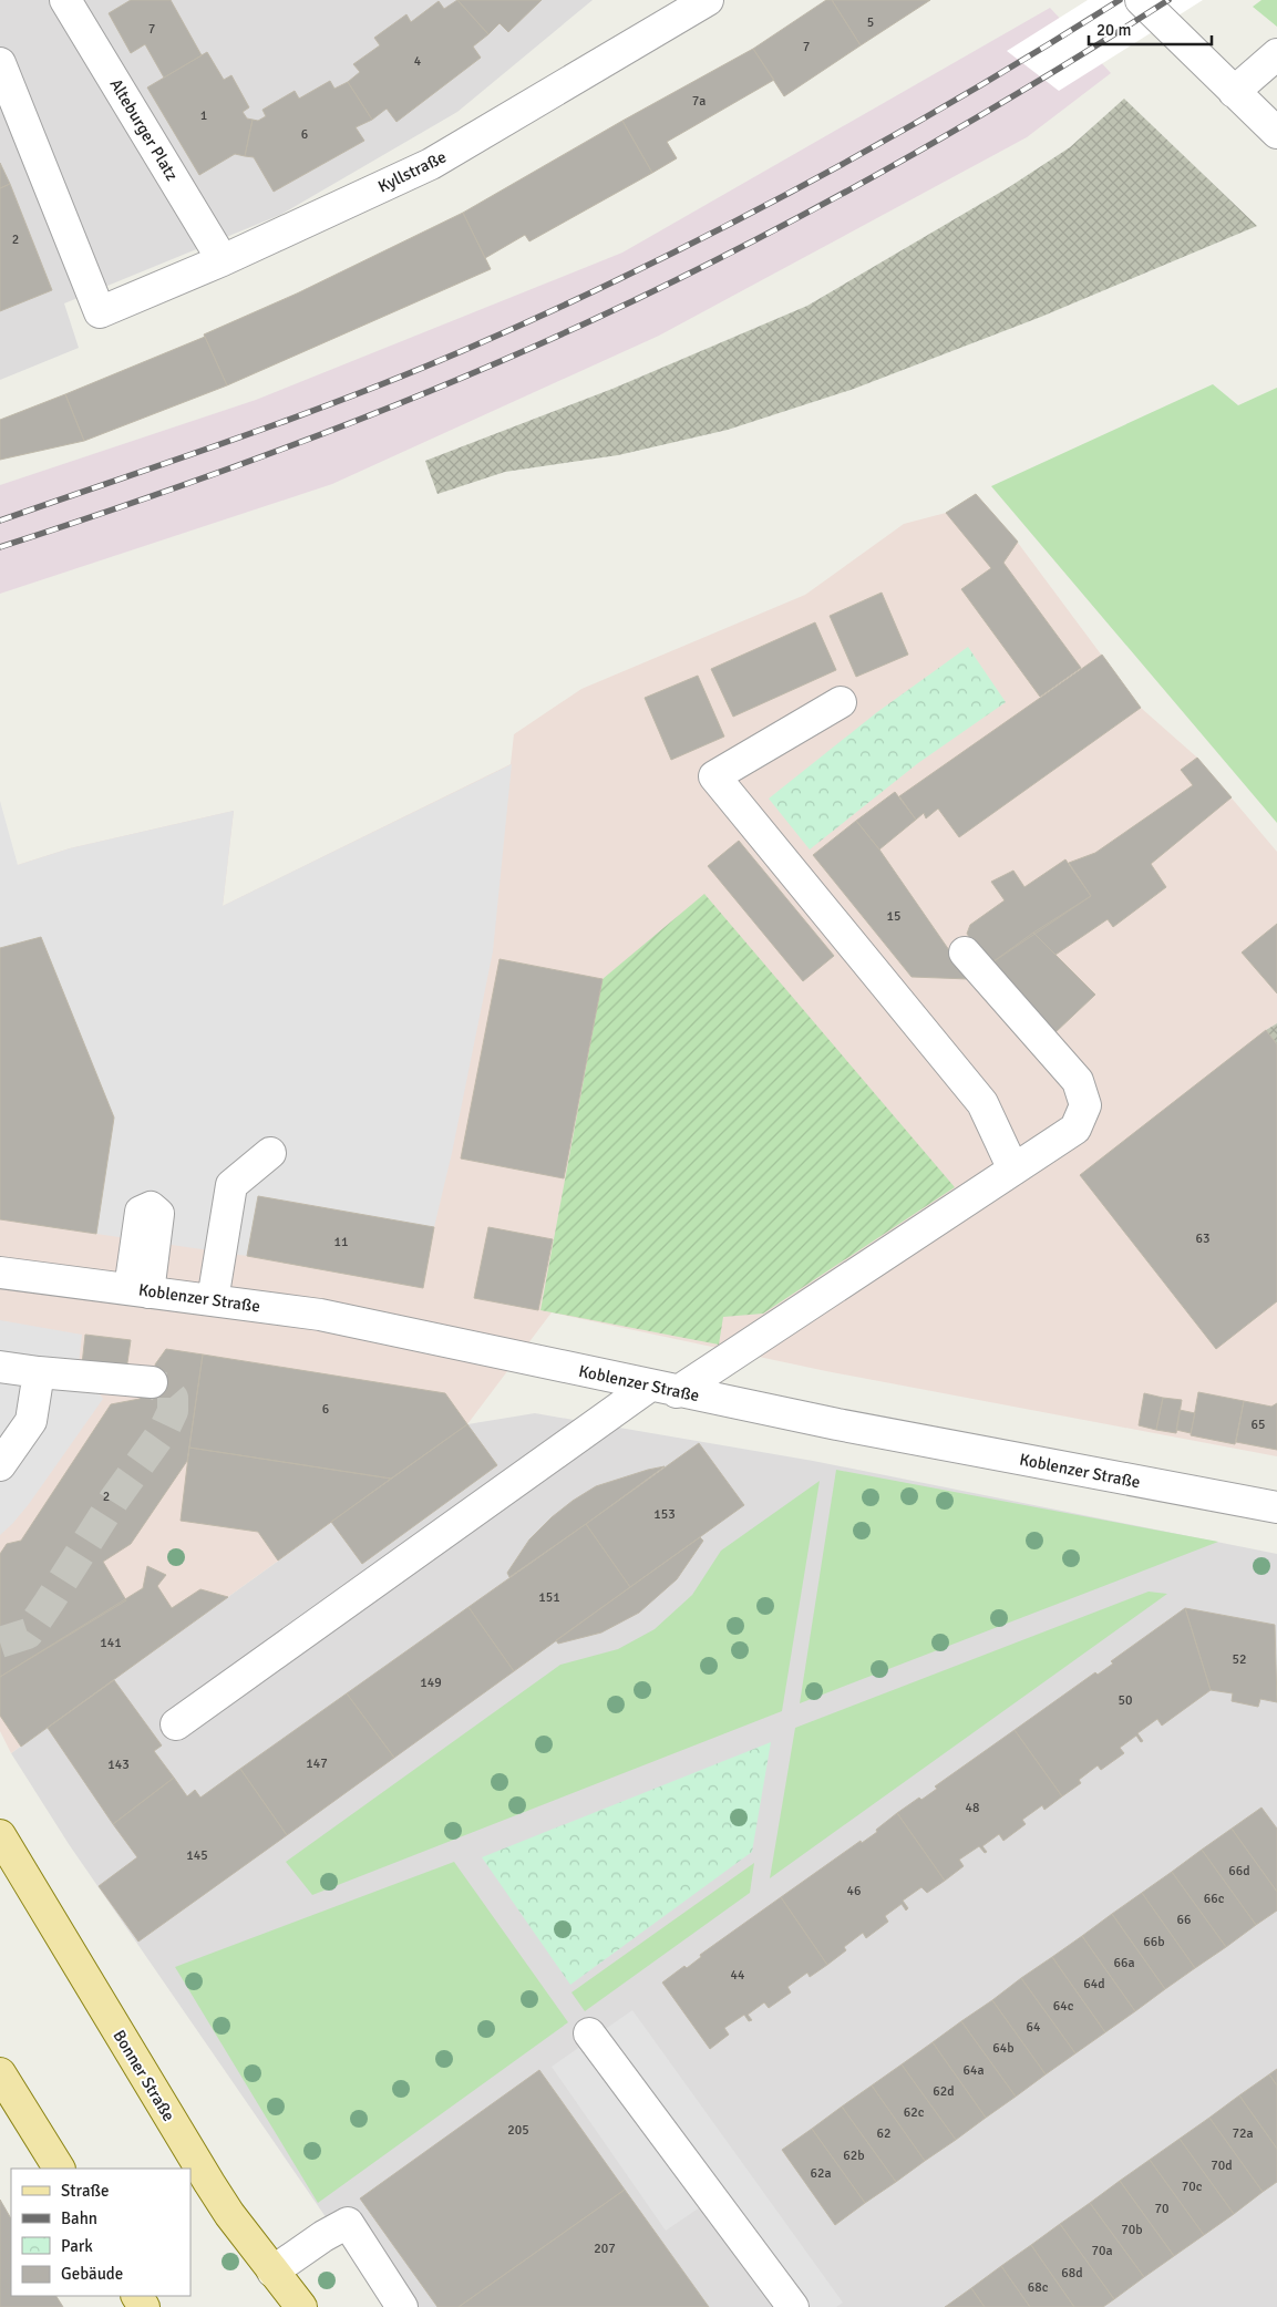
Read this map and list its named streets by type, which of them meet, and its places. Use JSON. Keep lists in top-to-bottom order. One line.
{"streets":{"main road":["Bonner Straße"],"street":["Alteburger Platz","Kyllstraße","Koblenzer Straße"]},"crossings":[["Alteburger Platz","Kyllstraße"]],"house_numbers":["5","7","7","4","7a","1","6","2","15","63","11","6","65","2","153","151","141","52","149","50","147","143","48","145","66d","46","66c","66","66b","66a","44","64d","64c","64","64b","64a","62d","62c","205","62","72a","62b","70d","62a","70c","70","70b","207","70a","68d","68c"],"legend":["Straße","Bahn","Park","Gebäude"],"scale_bar":"20 m"}
